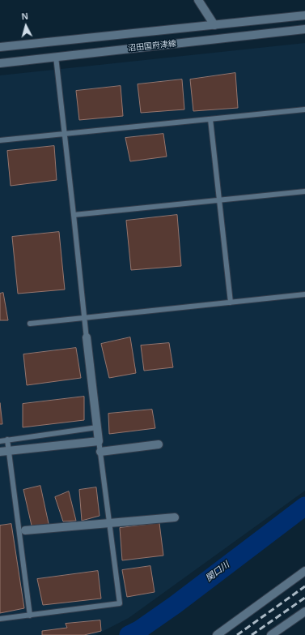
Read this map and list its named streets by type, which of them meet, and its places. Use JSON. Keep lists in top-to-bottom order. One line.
{"streets":{"main road":["沼田国府津線"]},"water":["関口川"],"north":"top"}
